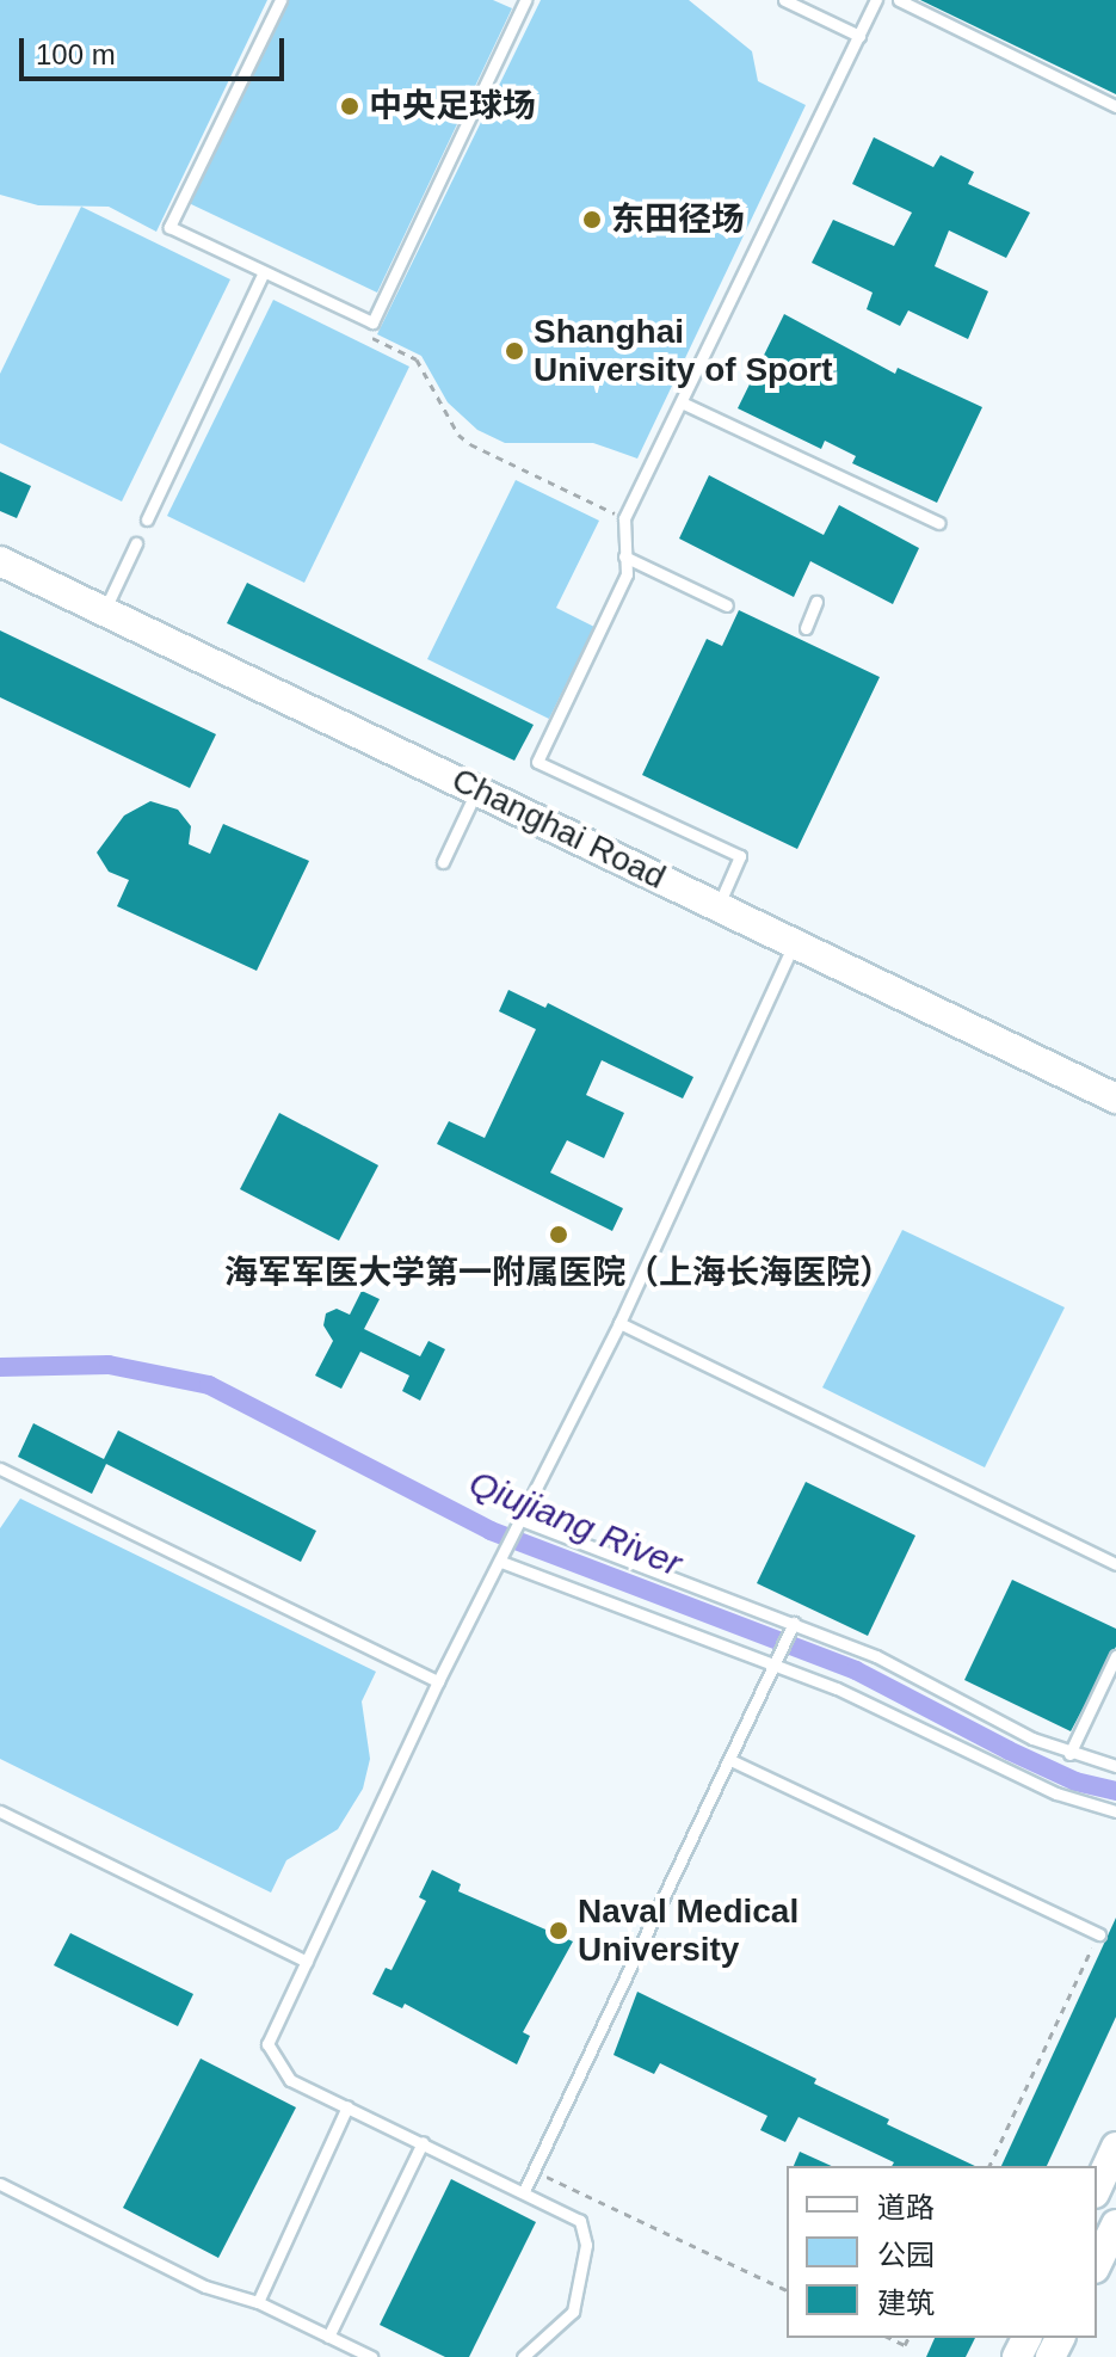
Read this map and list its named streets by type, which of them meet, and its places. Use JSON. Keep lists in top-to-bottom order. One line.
{"streets":{"street":["Changhai Road"]},"water":["Qiujiang River"],"places":["中央足球场","东田径场","Shanghai University of Sport","海军军医大学第一附属医院（上海长海医院）","Naval Medical University"],"legend":["道路","公园","建筑"],"scale_bar":"100 m"}
